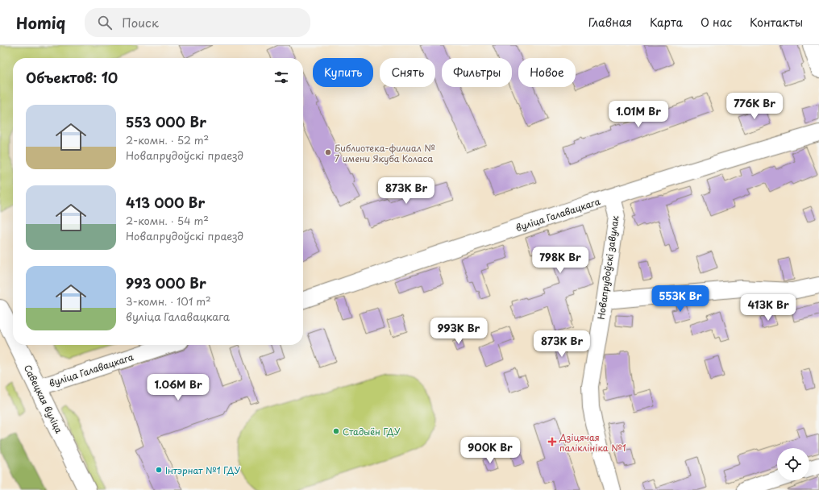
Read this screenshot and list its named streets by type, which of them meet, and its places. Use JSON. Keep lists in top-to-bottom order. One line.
{"streets":{"main road":["Савецкая вуліца"],"street":["вуліца Галавацкага","Новапрудоўскі завулак"]},"crossings":[["вуліца Галавацкага","Новапрудоўскі завулак"],["вуліца Галавацкага","Савецкая вуліца"]],"places":{"other":["Библиотека-филиал № 7 имени Якуба Коласа","Стадыён ГДУ","Інтэрнат №1 ГДУ"],"health":["Дзіцячая паліклініка №1"]},"page":{"header":"Homiq","search":"Поиск","nav":["Главная","Карта","О нас","Контакты"],"chip":["Купить","Снять","Фильтры","Новое"],"heading":"Объектов: 10","price":["776K Br","1.01M Br","873K Br","798K Br","553K Br","413K Br","993K Br","873K Br","1.06M Br","900K Br"],"list":[{"name":"553 000 Br","note":"2-комн. · 52 m² · Новапрудоўскі праезд"},{"name":"413 000 Br","note":"2-комн. · 54 m² · Новапрудоўскі праезд"},{"name":"993 000 Br","note":"3-комн. · 101 m² · вуліца Галавацкага"}]}}
